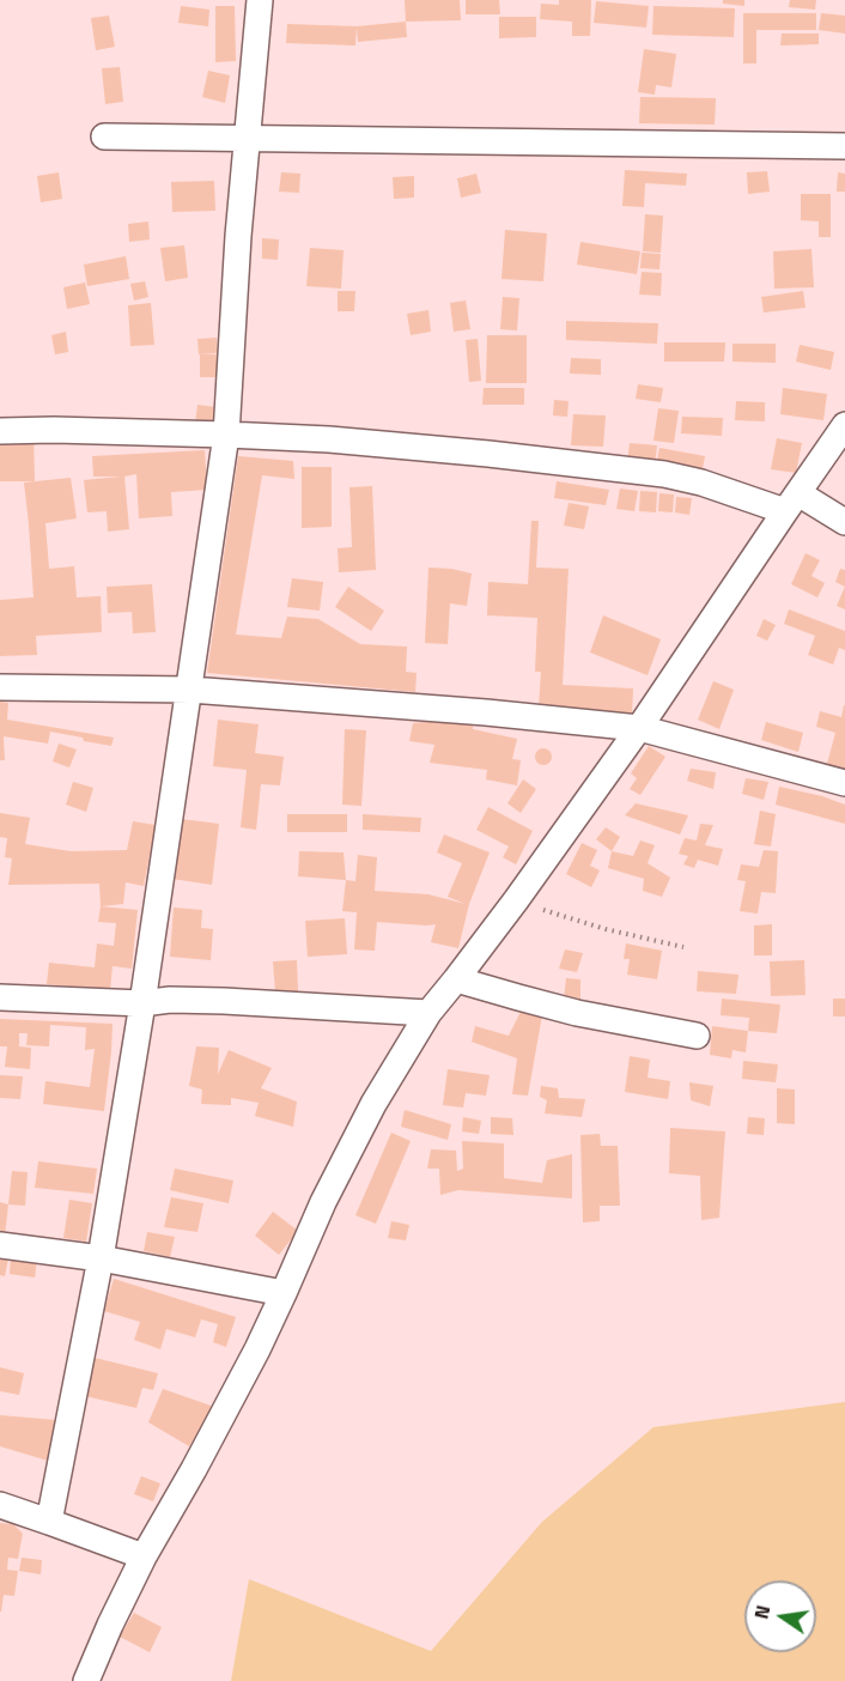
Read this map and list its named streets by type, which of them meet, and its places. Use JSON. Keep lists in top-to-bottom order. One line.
{"north":"left"}
